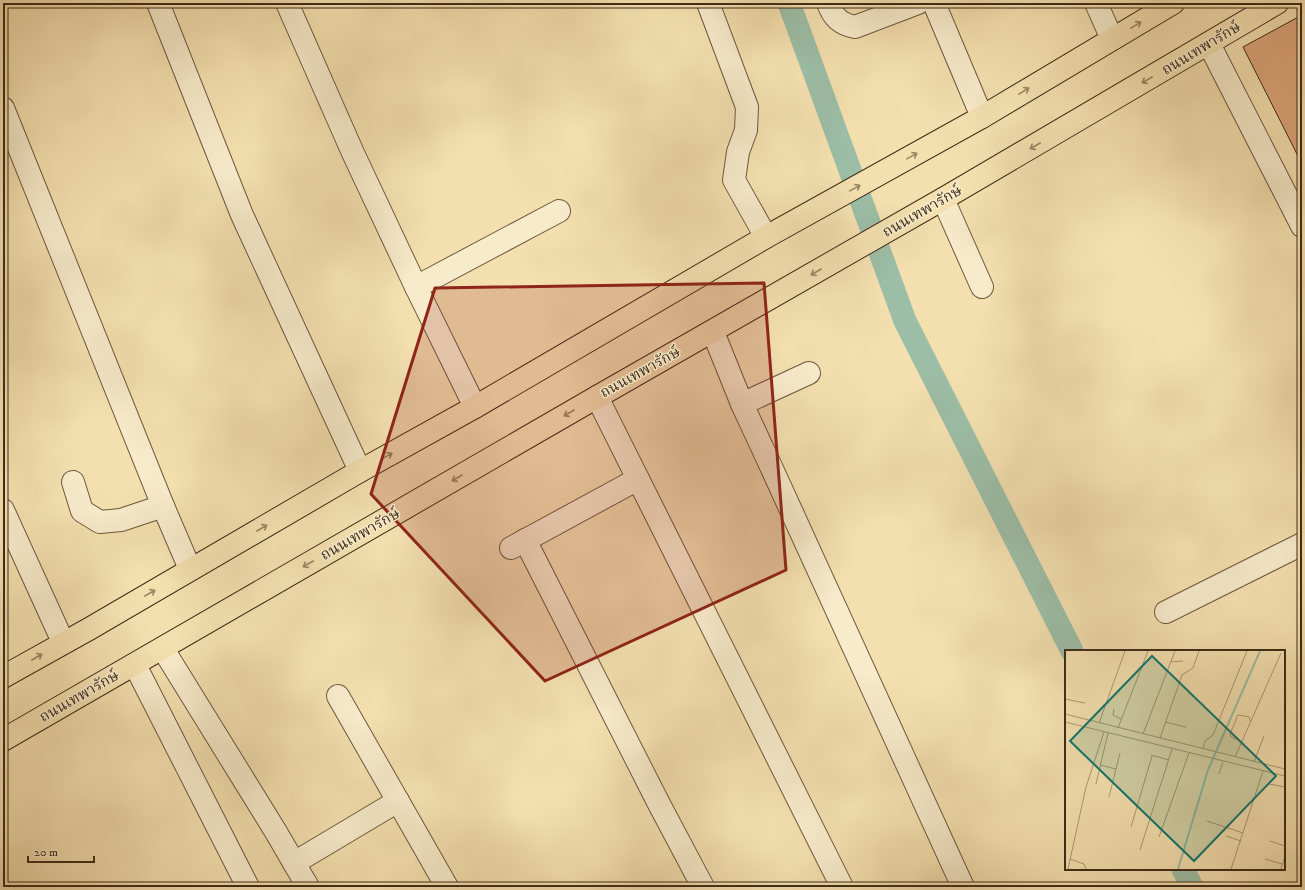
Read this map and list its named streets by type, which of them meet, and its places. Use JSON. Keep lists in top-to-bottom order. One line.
{"streets":{"main road":["ถนนเทพารักษ์"]},"scale_bar":"20 m"}
